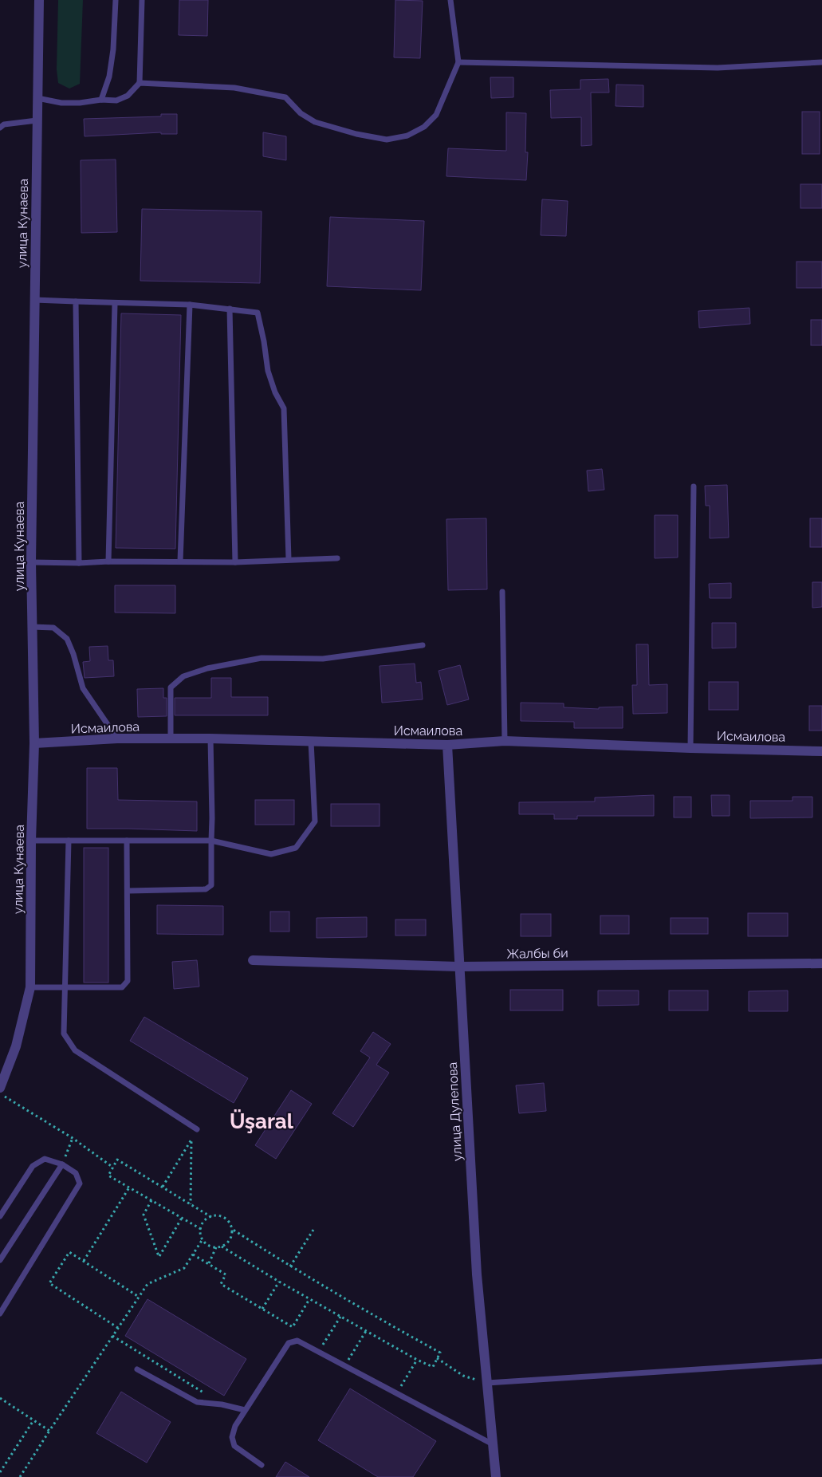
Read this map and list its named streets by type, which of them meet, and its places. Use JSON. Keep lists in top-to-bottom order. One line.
{"streets":{"street":["улица Кунаева","Исмаилова","Жалбы би","улица Дулепова"]},"crossings":[["улица Кунаева","Исмаилова"],["Исмаилова","улица Дулепова"],["Жалбы би","улица Дулепова"]],"districts":["Üşaral"]}
